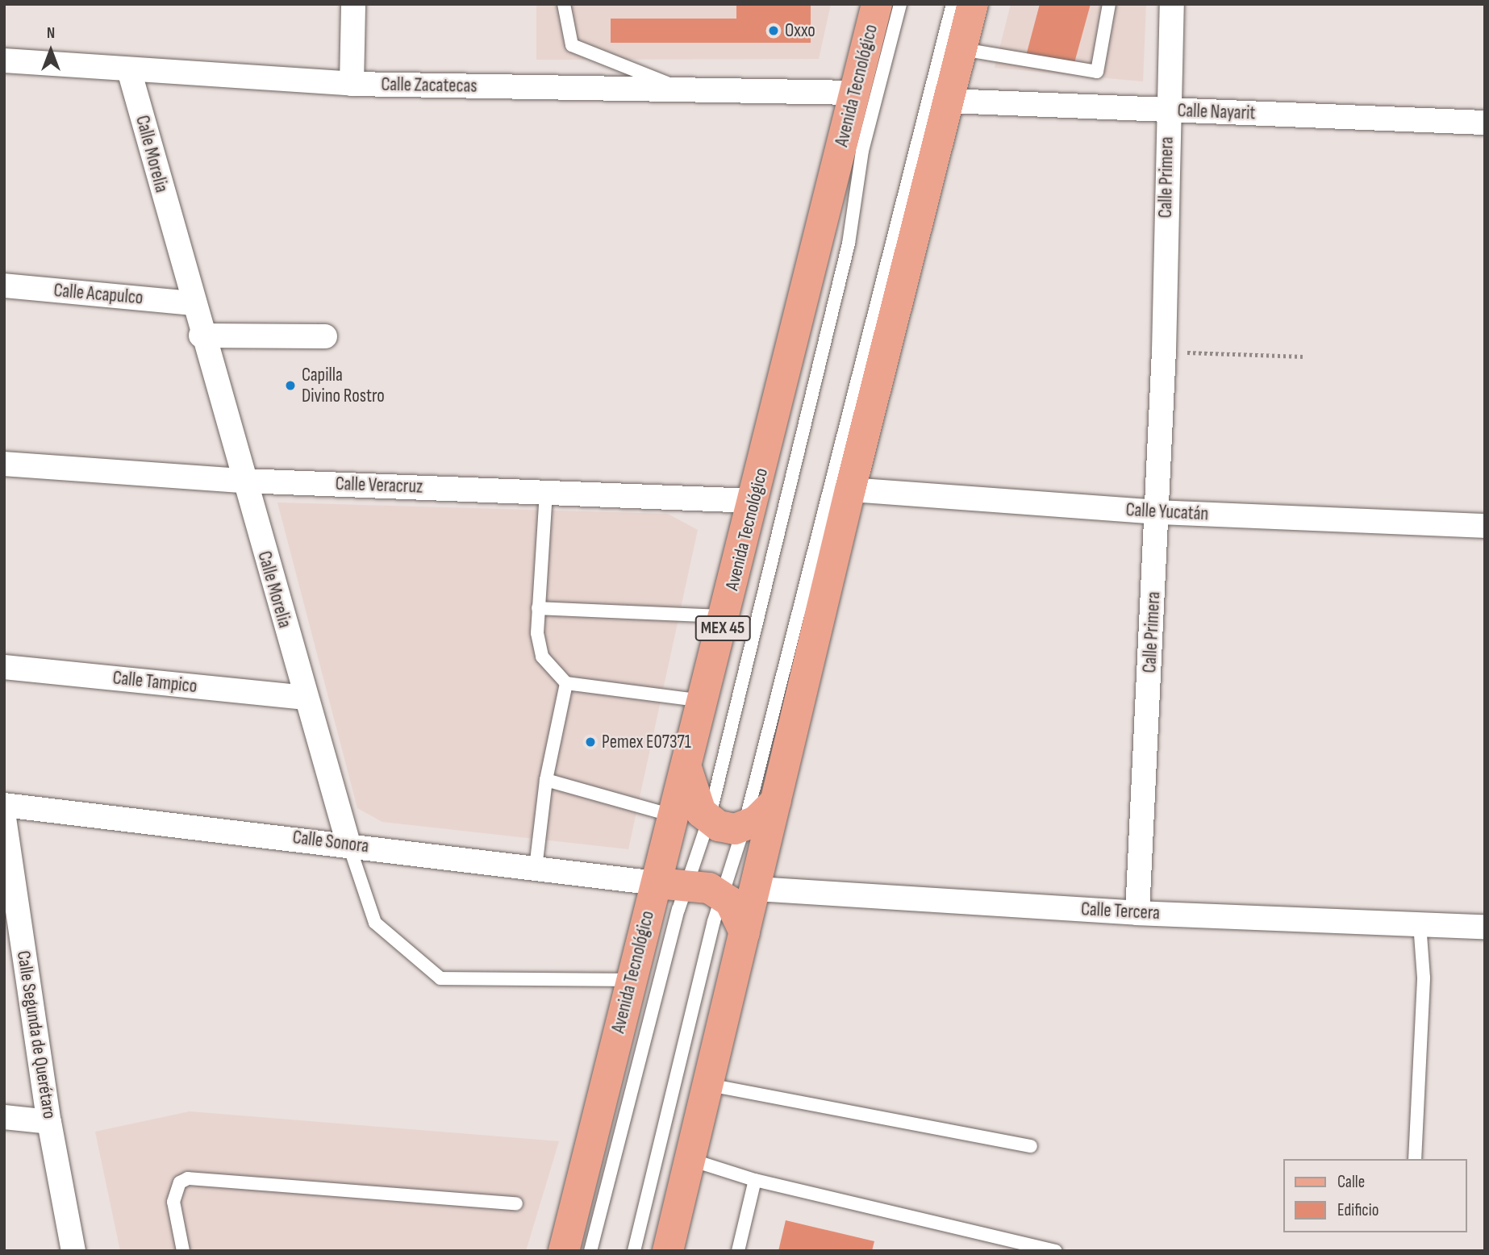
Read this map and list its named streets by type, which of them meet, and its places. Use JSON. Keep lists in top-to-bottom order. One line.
{"streets":{"main road":["Avenida Tecnológico","MEX 45"],"street":["Calle Zacatecas","Calle Nayarit","Calle Morelia","Calle Primera","Calle Acapulco","Calle Veracruz","Calle Yucatán","Calle Tampico","Calle Sonora","Calle Tercera","Calle Segunda de Querétaro"]},"crossings":[["Calle Zacatecas","Avenida Tecnológico"],["Calle Zacatecas","Calle Morelia"],["Avenida Tecnológico","Calle Veracruz"],["Avenida Tecnológico","Calle Sonora"],["Calle Nayarit","Calle Primera"],["Calle Morelia","Calle Acapulco"],["Calle Morelia","Calle Veracruz"],["Calle Morelia","Calle Tampico"],["Calle Morelia","Calle Sonora"],["Calle Primera","Calle Yucatán"],["Calle Primera","Calle Tercera"]],"places":["Oxxo","Capilla Divino Rostro","Pemex E07371"],"legend":["Calle","Edificio"],"north":"top"}
